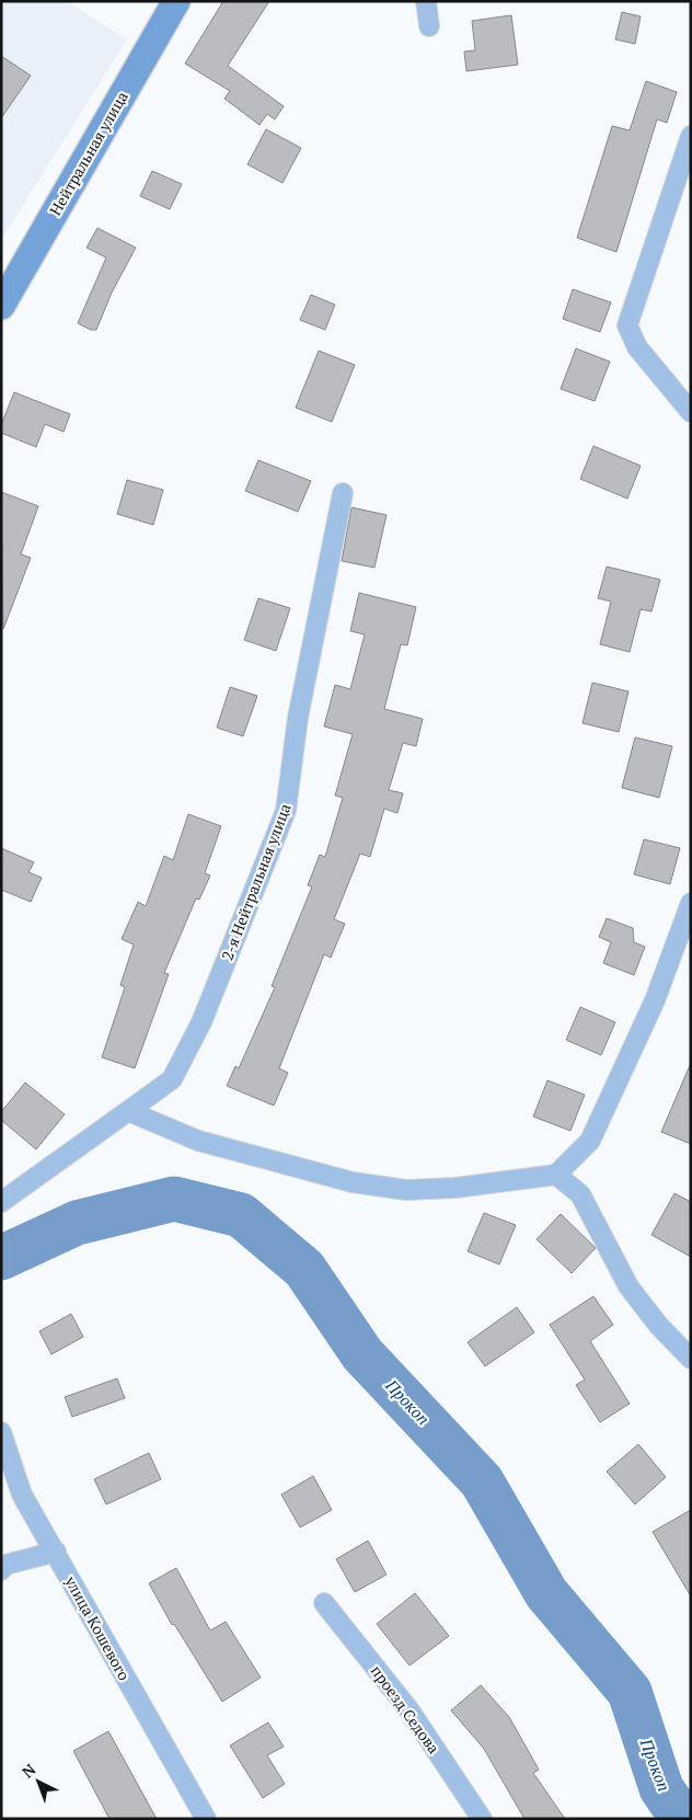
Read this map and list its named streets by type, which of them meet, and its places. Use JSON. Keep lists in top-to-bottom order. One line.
{"streets":{"main road":["Нейтральная улица"],"street":["2-я Нейтральная улица","улица Кошевого","проезд Седова"]},"water":["Прокоп"],"north":"top left"}
